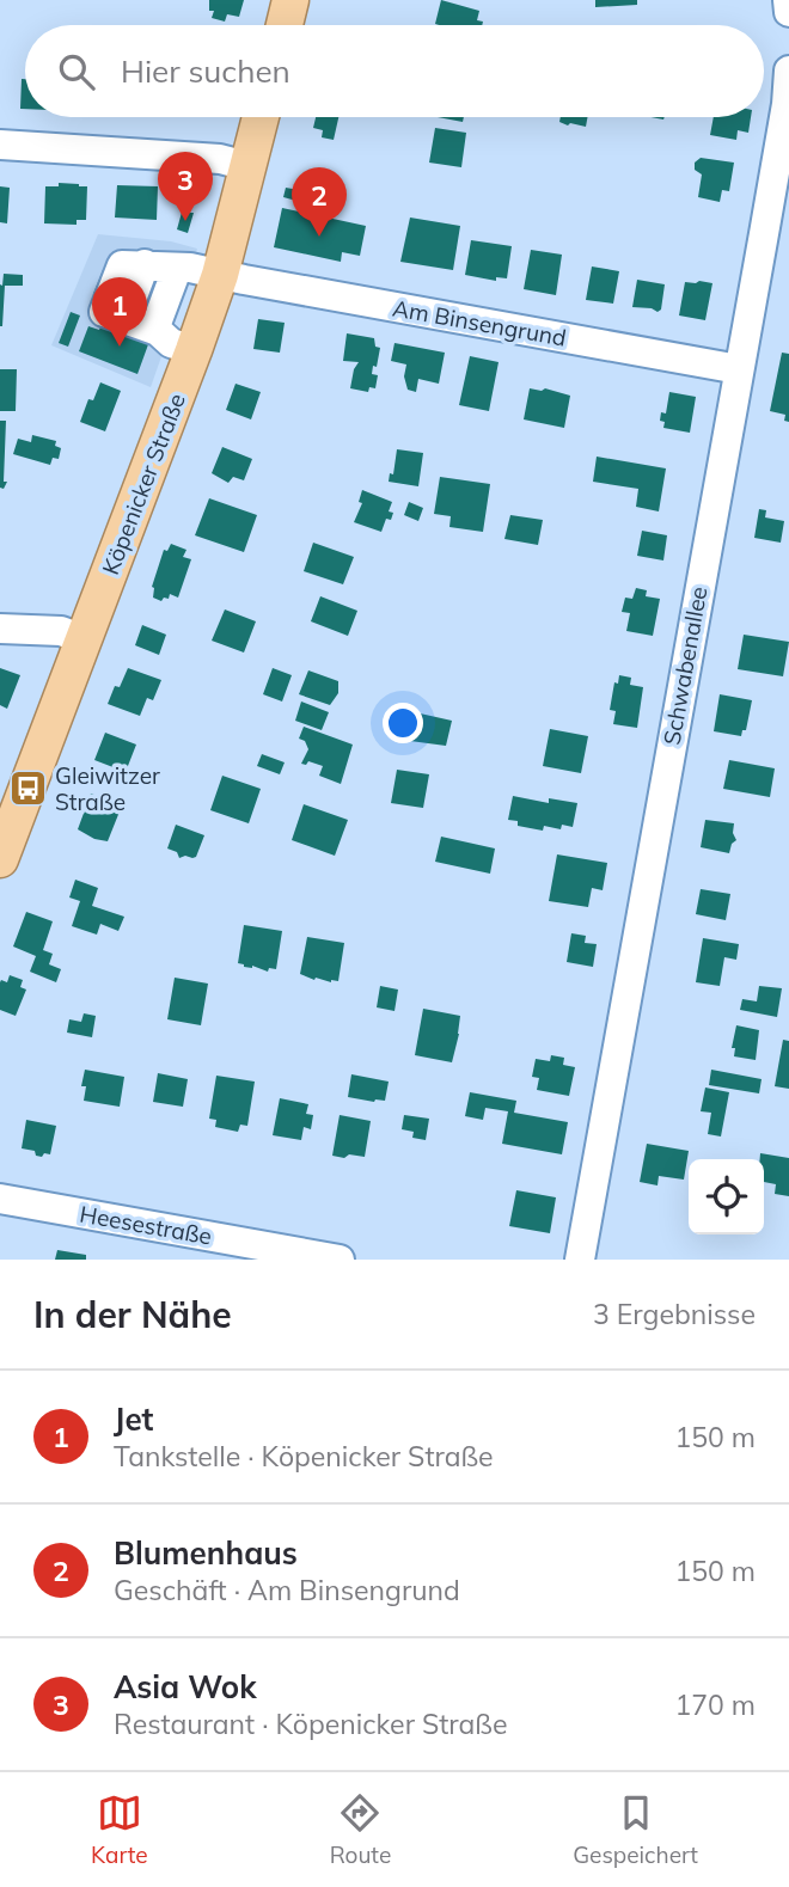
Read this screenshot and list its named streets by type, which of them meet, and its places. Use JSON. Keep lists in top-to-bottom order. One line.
{"streets":{"main road":["Köpenicker Straße"],"street":["Am Binsengrund","Schwabenallee","Heesestraße"]},"crossings":[["Am Binsengrund","Köpenicker Straße"],["Am Binsengrund","Schwabenallee"]],"places":{"bus stop":["Gleiwitzer Straße"]},"page":{"search":"Hier suchen","pins":["3","2","1"],"heading":["In der Nähe","3 Ergebnisse"],"list":[{"mark":"1","name":"Jet","note":"Tankstelle · Köpenicker Straße","value":"150 m"},{"mark":"2","name":"Blumenhaus","note":"Geschäft · Am Binsengrund","value":"150 m"},{"mark":"3","name":"Asia Wok","note":"Restaurant · Köpenicker Straße","value":"170 m"}],"nav":["Karte","Route","Gespeichert"]}}
